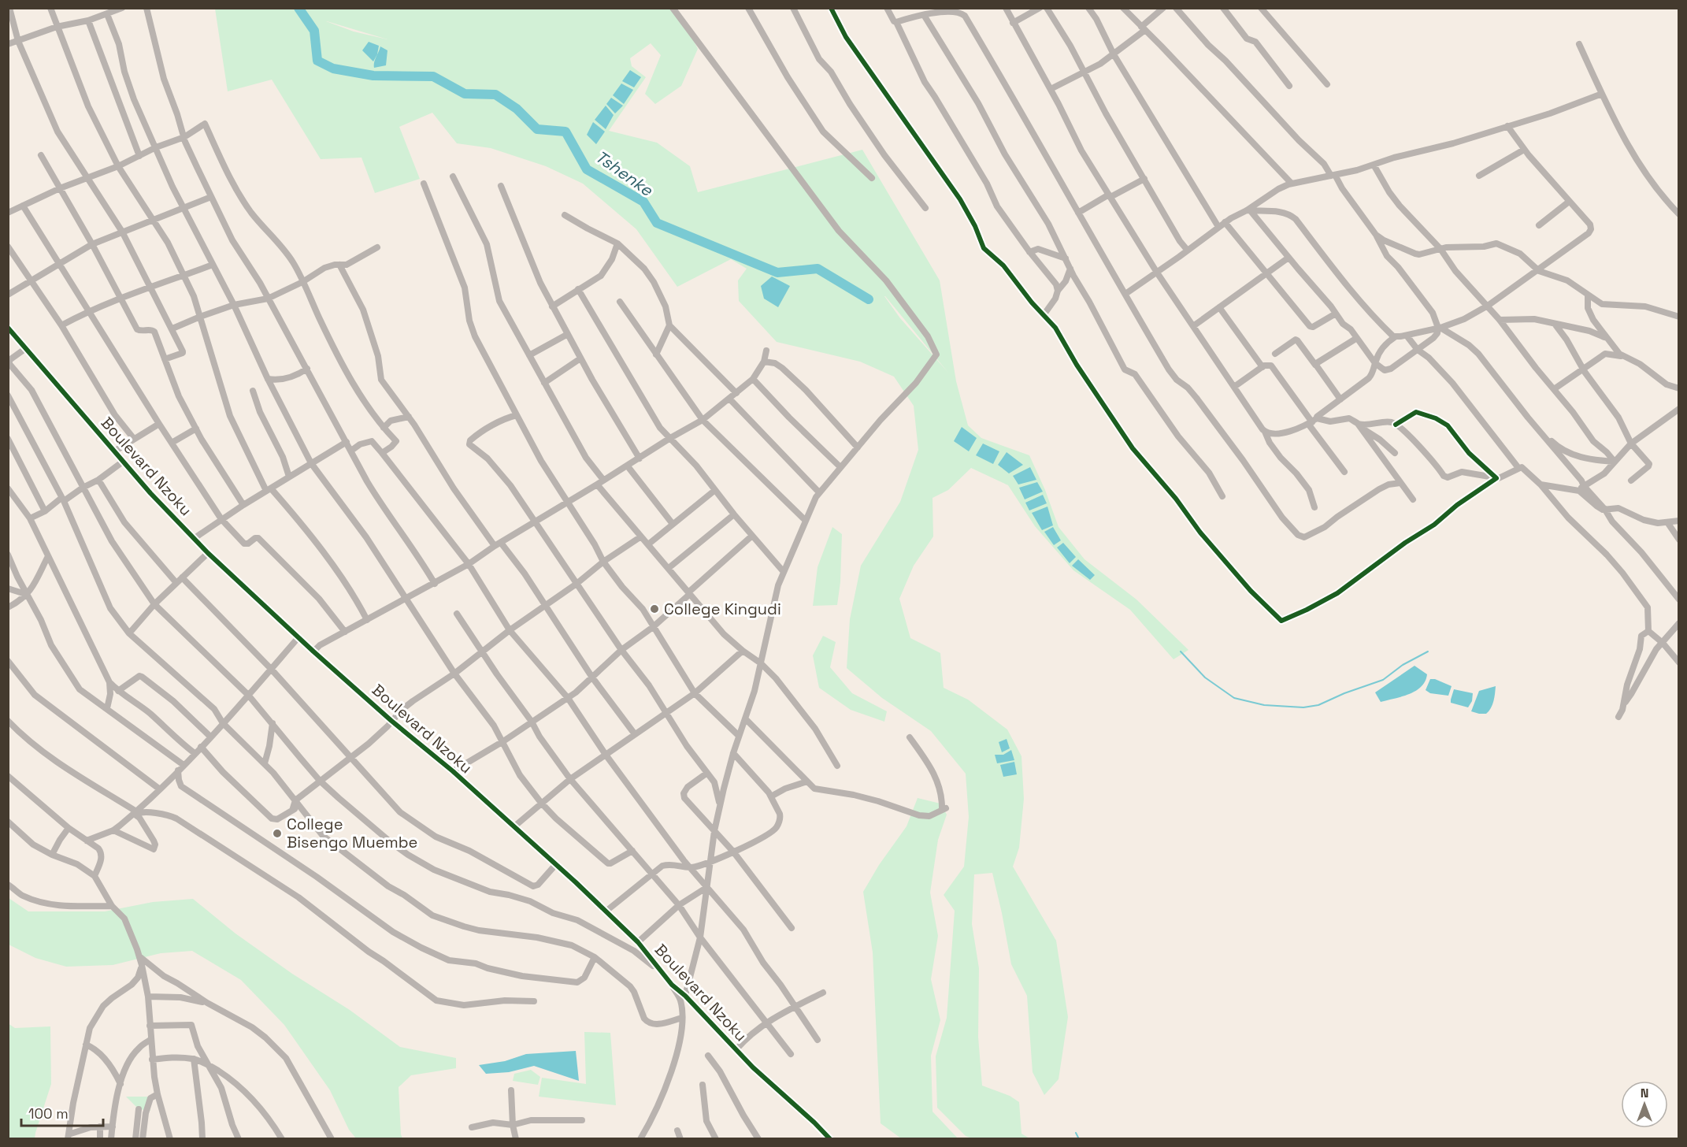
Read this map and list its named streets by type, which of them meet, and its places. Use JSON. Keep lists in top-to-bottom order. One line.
{"streets":{"street":["Boulevard Nzoku"]},"water":["Tshenke"],"places":["College Kingudi","College Bisengo Muembe"],"scale_bar":"100 m","north":"top"}
